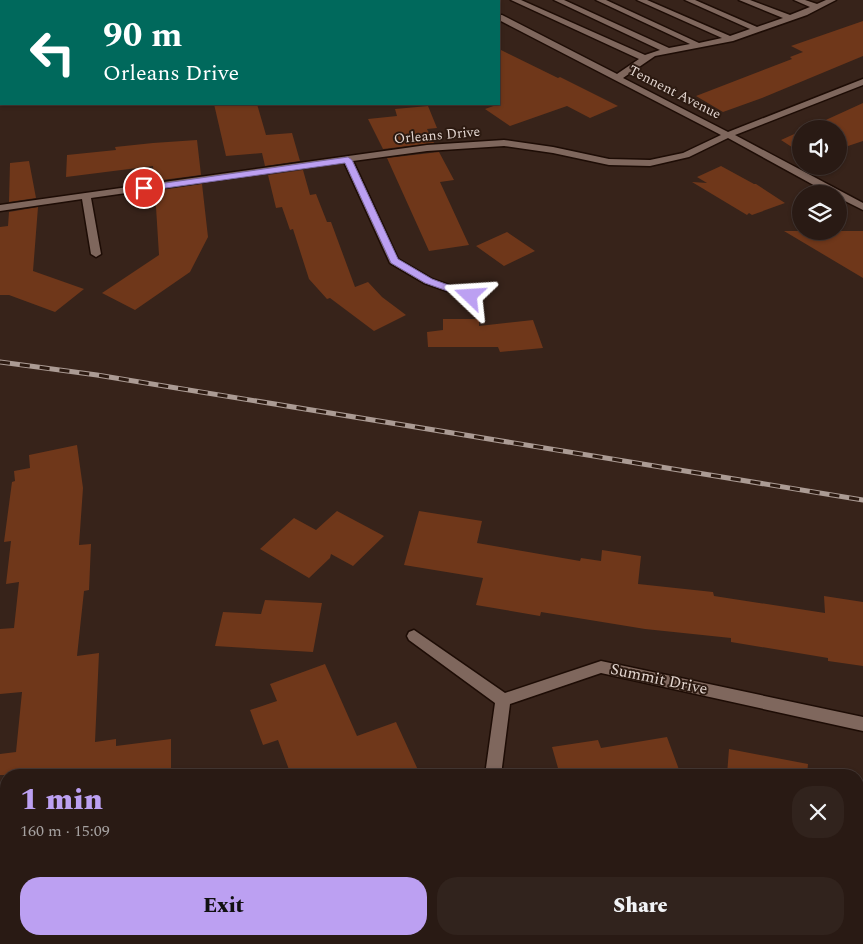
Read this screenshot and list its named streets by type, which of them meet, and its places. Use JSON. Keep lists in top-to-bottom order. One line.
{"streets":{"street":["Tennent Avenue","Orleans Drive","Summit Drive"]},"crossings":[["Tennent Avenue","Orleans Drive"]],"page":{"turn":["90 m","Orleans Drive"],"heading":["1 min","160 m · 15:09"],"buttons":["Exit","Share"]}}
